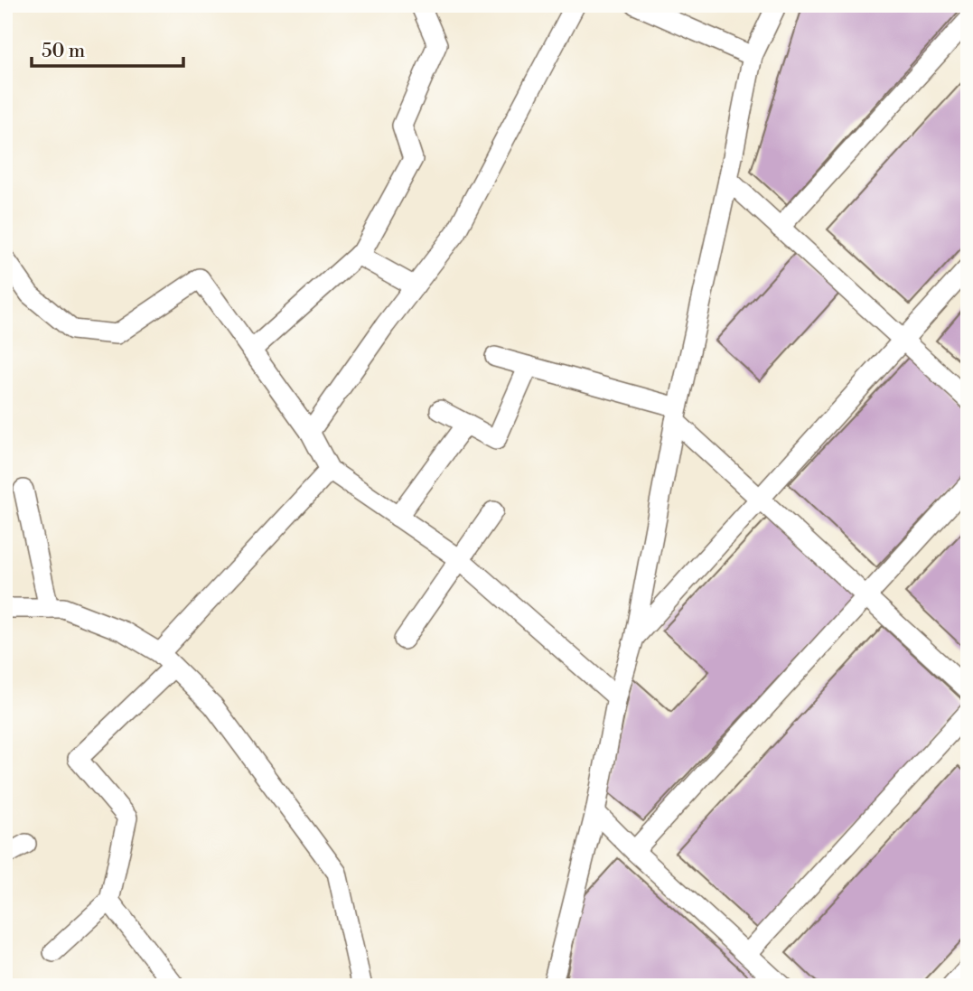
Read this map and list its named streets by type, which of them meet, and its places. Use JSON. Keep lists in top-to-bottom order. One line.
{"scale_bar":"50 m"}
